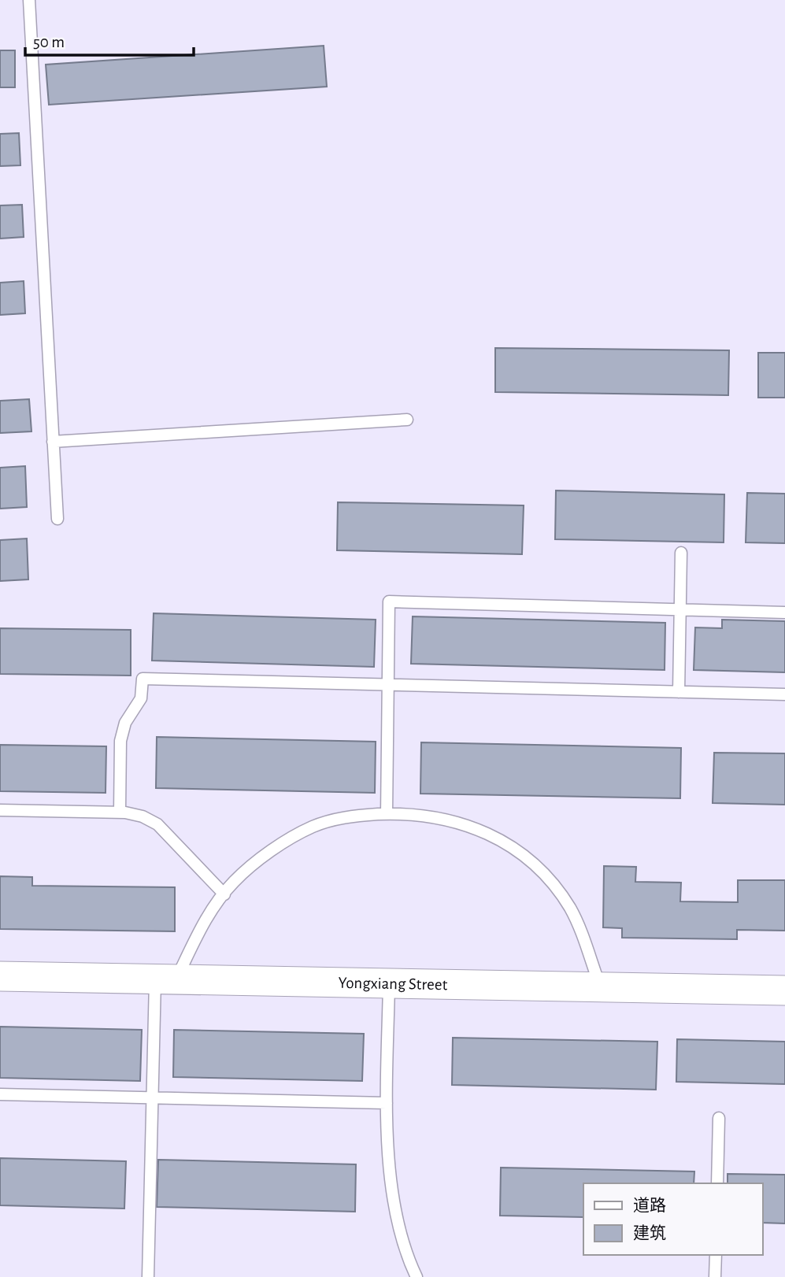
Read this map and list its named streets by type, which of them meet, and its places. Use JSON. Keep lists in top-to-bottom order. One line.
{"streets":{"street":["Yongxiang Street"]},"legend":["道路","建筑"],"scale_bar":"50 m"}
